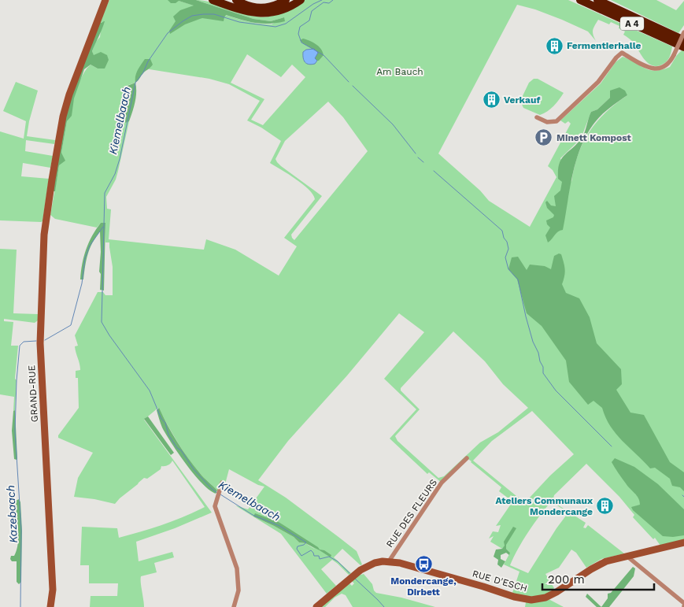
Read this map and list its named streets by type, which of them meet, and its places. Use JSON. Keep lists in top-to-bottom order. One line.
{"streets":{"highway":["A 4"],"main road":["GRAND-RUE","RUE D'ESCH"],"street":["RUE DES FLEURS"]},"crossings":[["RUE DES FLEURS","RUE D'ESCH"]],"water":["Kiemelbaach","Kazebaach"],"parks":["Am Bauch"],"places":{"building":["Fermentierhalle","Verkauf","Ateliers Communaux Mondercange"],"parking":["Minett Kompost"],"bus stop":["Mondercange, Dirbett"]},"scale_bar":"200 m"}
